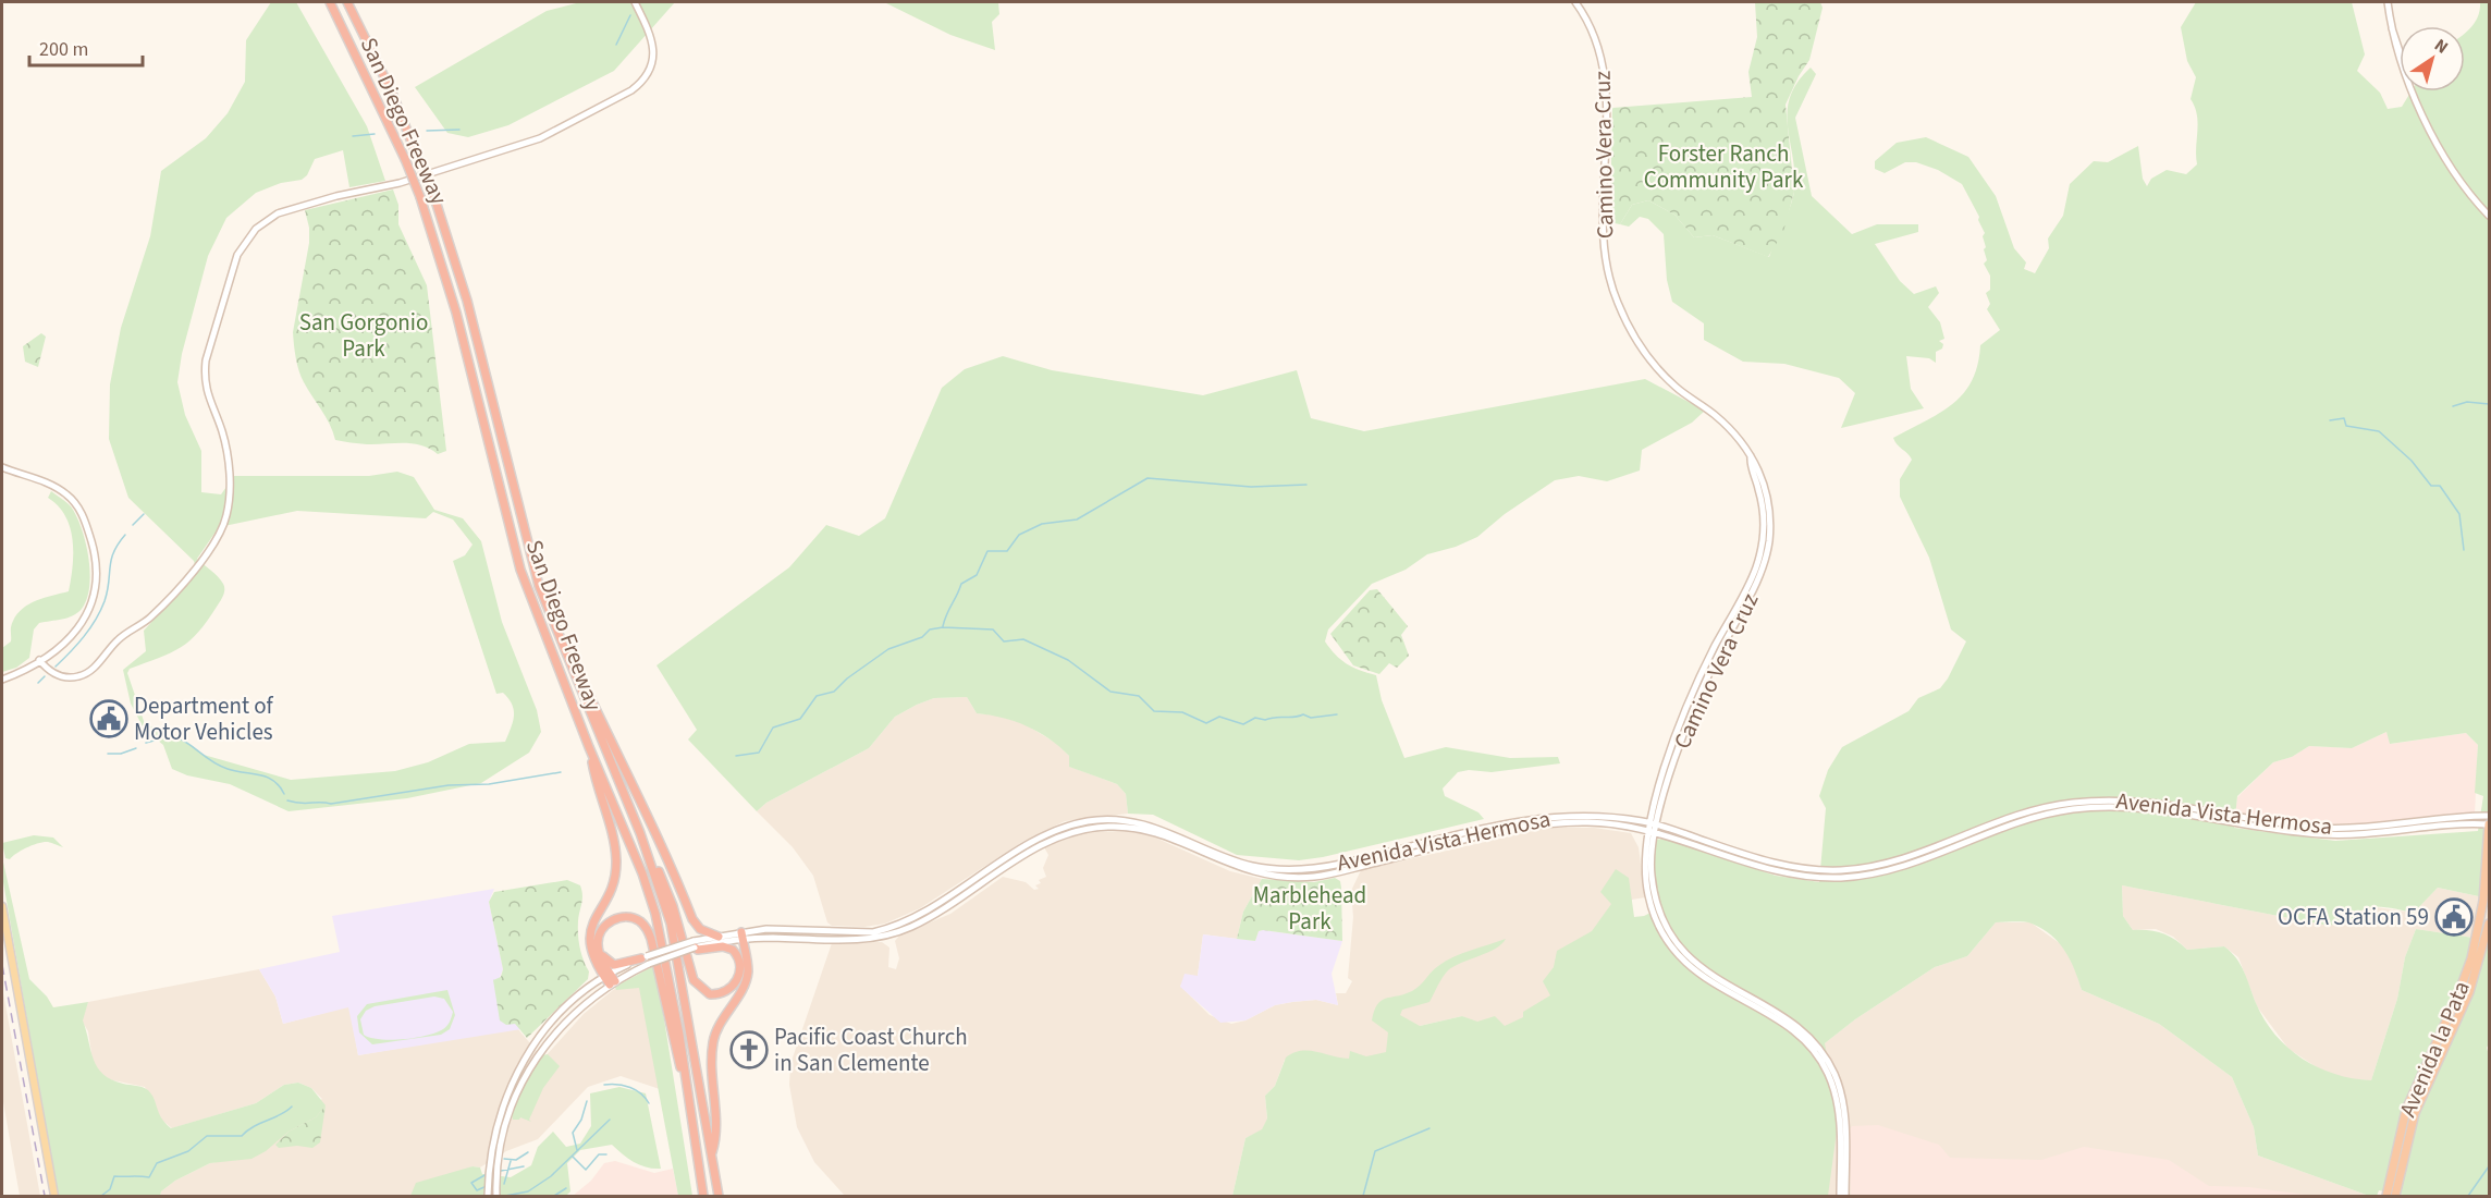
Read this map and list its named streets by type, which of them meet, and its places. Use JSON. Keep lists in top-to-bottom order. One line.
{"streets":{"highway":["San Diego Freeway","Avenida la Pata"],"main road":["Camino Vera Cruz","Avenida Vista Hermosa"]},"crossings":[["Camino Vera Cruz","Avenida Vista Hermosa"],["Avenida Vista Hermosa","Avenida la Pata"]],"parks":["Forster Ranch Community Park","San Gorgonio Park","Marblehead Park"],"places":{"public building":["Department of Motor Vehicles","OCFA Station 59"],"church":["Pacific Coast Church in San Clemente"]},"scale_bar":"200 m","north":"top right"}
